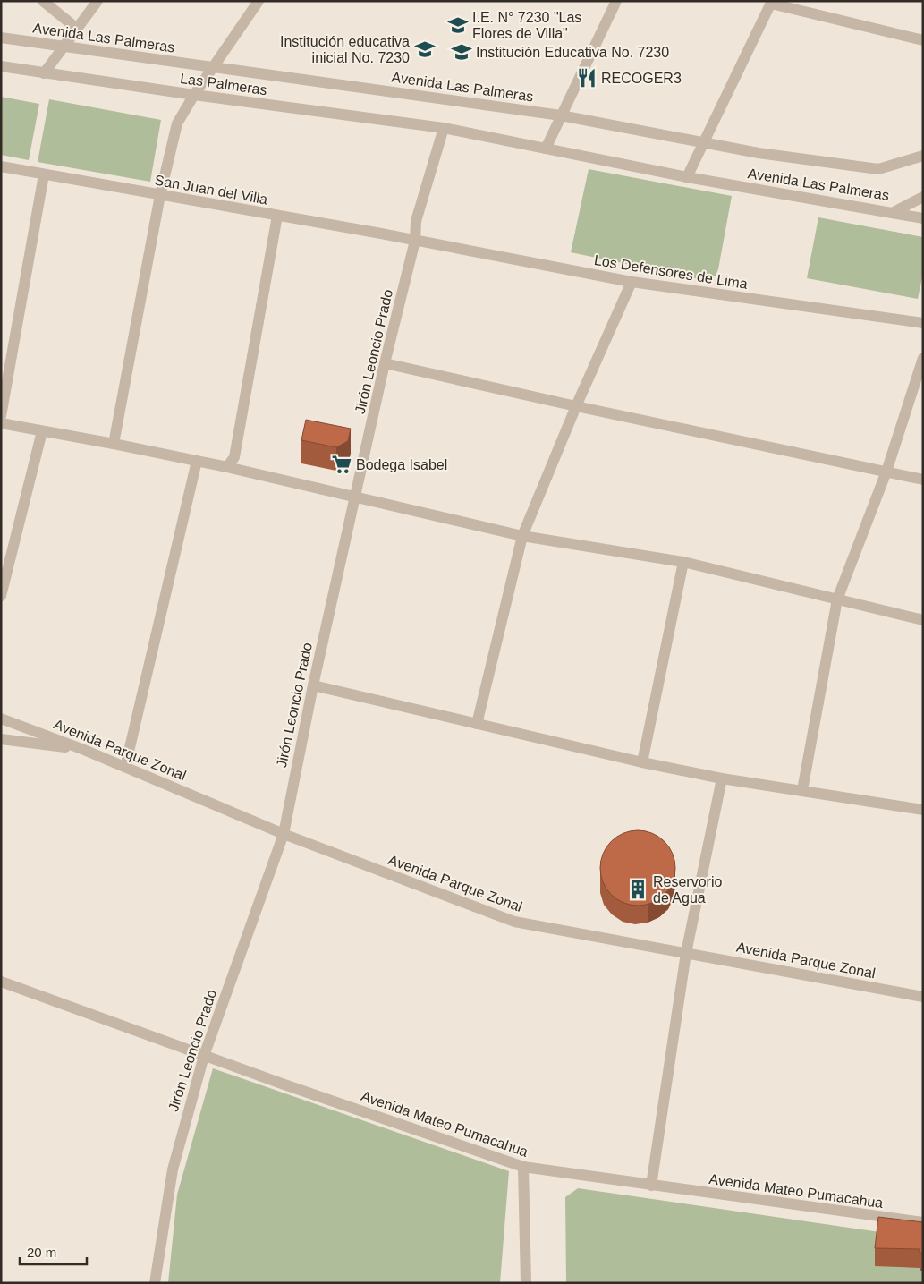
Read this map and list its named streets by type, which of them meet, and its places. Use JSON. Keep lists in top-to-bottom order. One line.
{"streets":{"street":["Avenida Las Palmeras","Las Palmeras","San Juan del Villa","Los Defensores de Lima","Jirón Leoncio Prado","Avenida Parque Zonal","Avenida Mateo Pumacahua"]},"crossings":[["Avenida Las Palmeras","Las Palmeras"],["Avenida Las Palmeras","Jirón Leoncio Prado"],["Las Palmeras","Jirón Leoncio Prado"],["San Juan del Villa","Los Defensores de Lima"],["San Juan del Villa","Jirón Leoncio Prado"],["Los Defensores de Lima","Jirón Leoncio Prado"],["Jirón Leoncio Prado","Avenida Parque Zonal"],["Jirón Leoncio Prado","Avenida Mateo Pumacahua"]],"places":{"school or university":["I.E. N° 7230 \"Las Flores de Villa\"","Institución educativa inicial No. 7230","Institución Educativa No. 7230"],"restaurant":["RECOGER3"],"supermarket":["Bodega Isabel"],"building":["Reservorio de Agua"]},"scale_bar":"20 m"}
